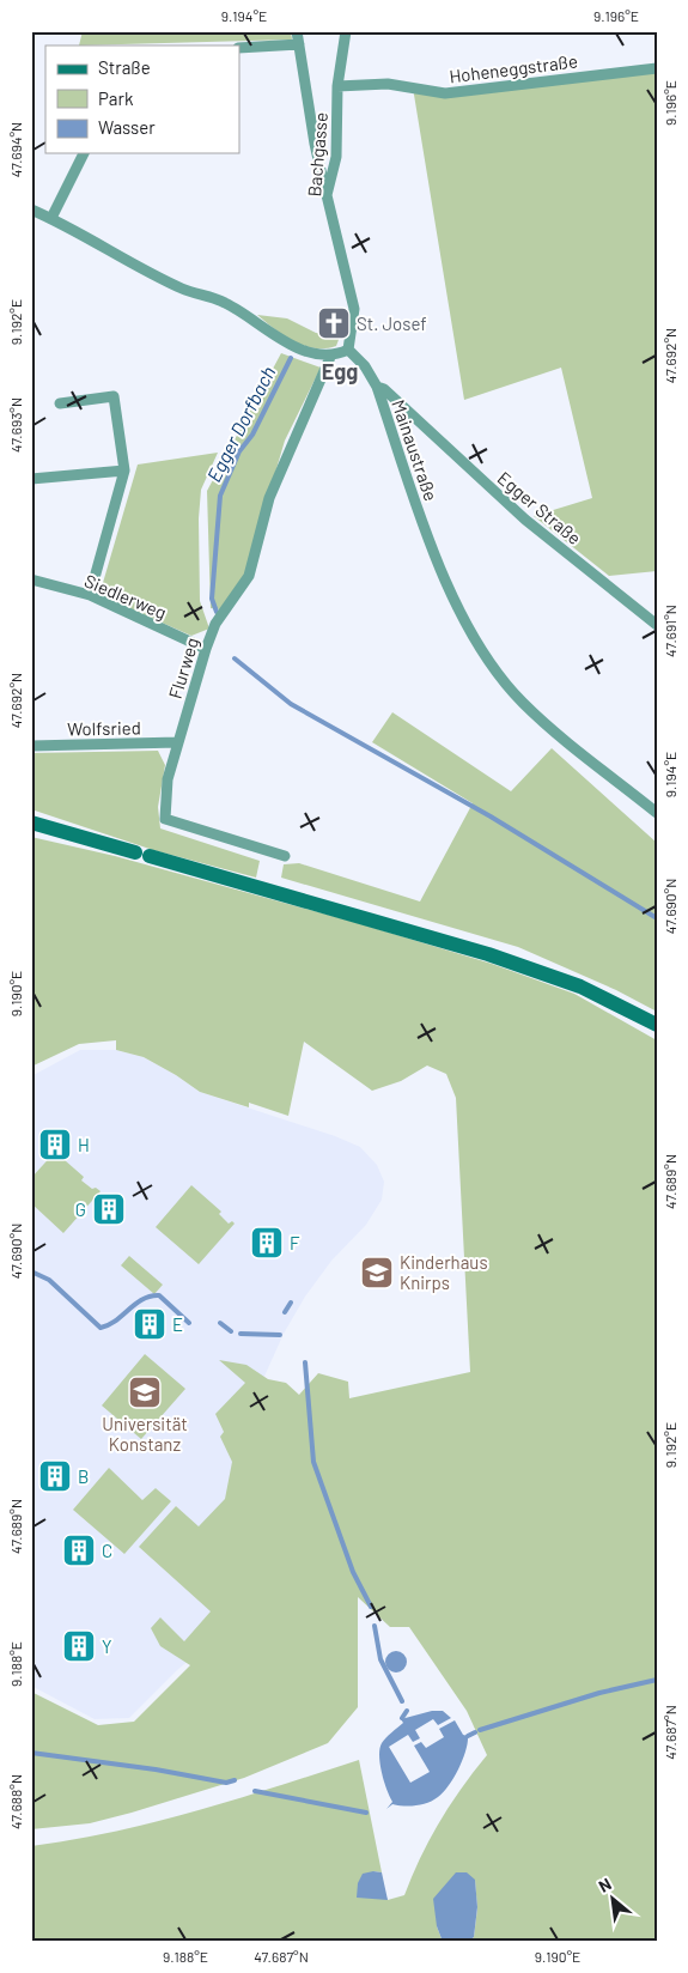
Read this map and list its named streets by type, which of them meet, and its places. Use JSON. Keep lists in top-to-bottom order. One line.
{"streets":{"street":["Hoheneggstraße","Bachgasse","Mainaustraße","Egger Straße","Siedlerweg","Flurweg","Wolfsried"]},"crossings":[["Hoheneggstraße","Bachgasse"],["Bachgasse","Mainaustraße"],["Mainaustraße","Egger Straße"],["Siedlerweg","Flurweg"],["Flurweg","Wolfsried"]],"districts":["Egg"],"water":["Egger Dorfbach"],"places":{"church":["St. Josef"],"building":["H","G","F","E","B","C","Y"],"school or university":["Kinderhaus Knirps","Universität Konstanz"]},"legend":["Straße","Park","Wasser"],"north":"top left","coordinates":["9.194°E","9.196°E","47.694°N","9.192°E","47.692°N","47.693°N","47.691°N","47.690°N","9.190°E","47.689°N","9.188°E","47.687°N","47.688°N"]}
